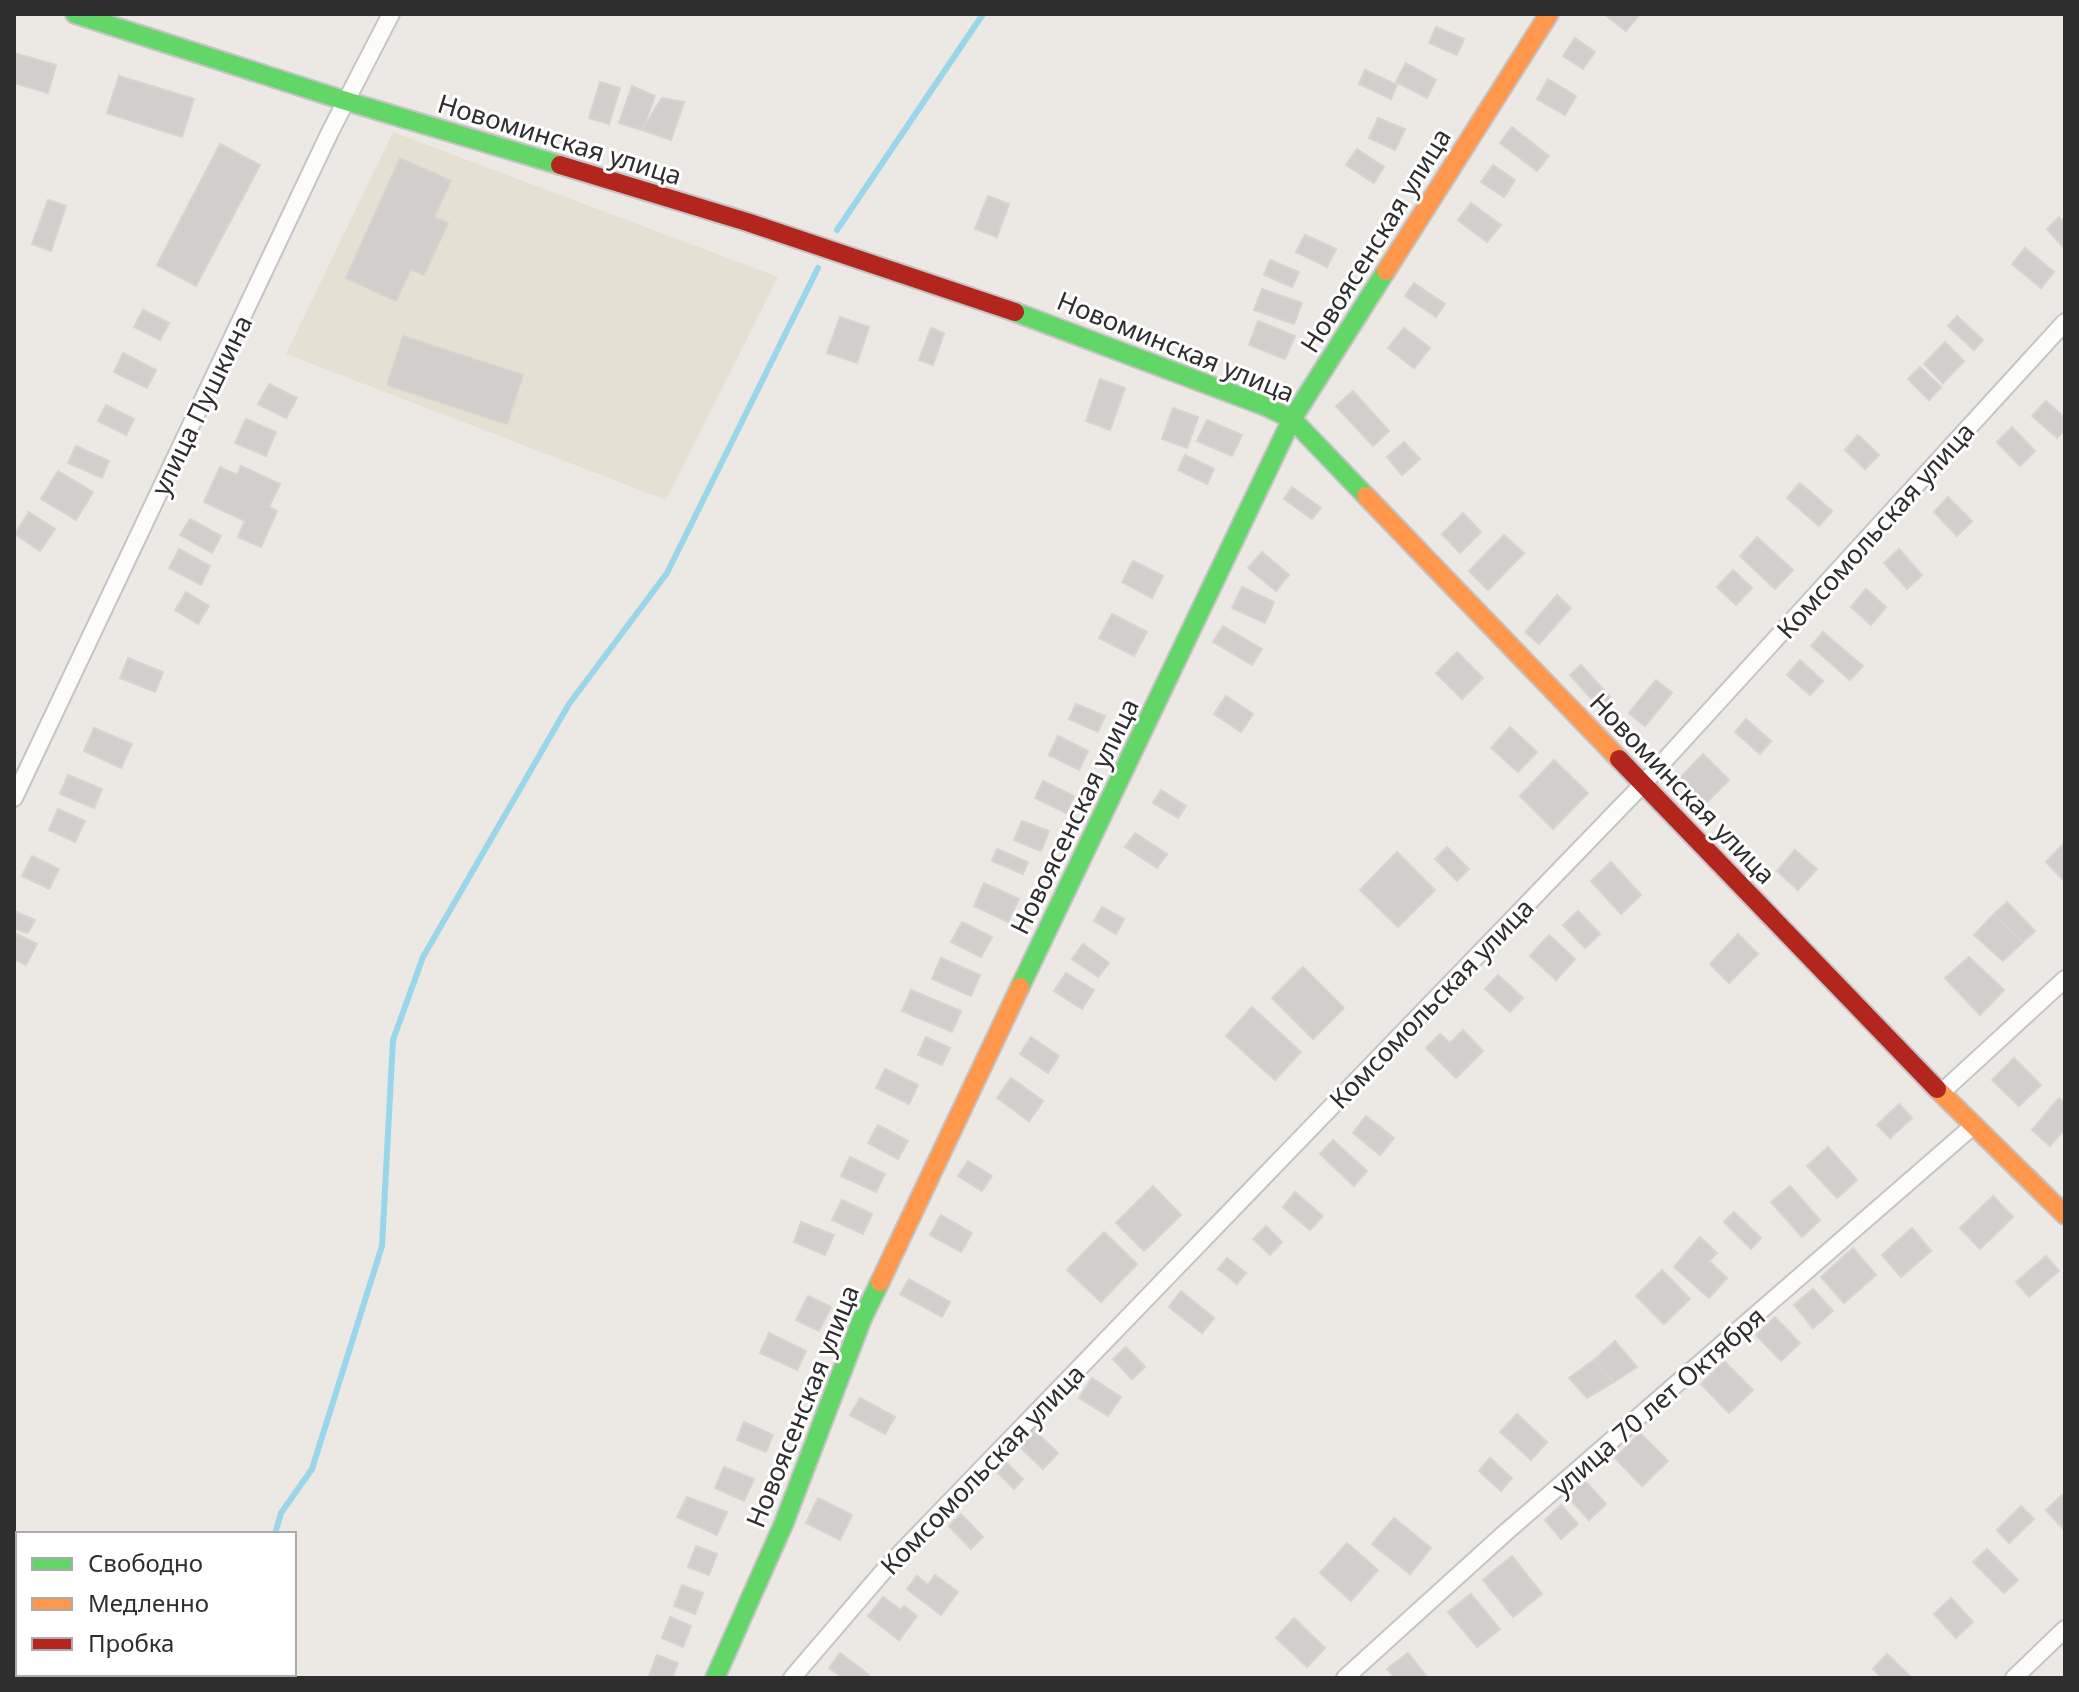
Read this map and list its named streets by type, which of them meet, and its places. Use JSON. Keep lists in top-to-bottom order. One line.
{"streets":{"street":["Новоминская улица","Новоясенская улица","улица Пушкина","Комсомольская улица","улица 70 лет Октября"]},"crossings":[["Новоминская улица","Новоясенская улица"],["Новоминская улица","улица Пушкина"],["Новоминская улица","Комсомольская улица"],["Новоминская улица","улица 70 лет Октября"]],"legend":["Свободно","Медленно","Пробка"]}
